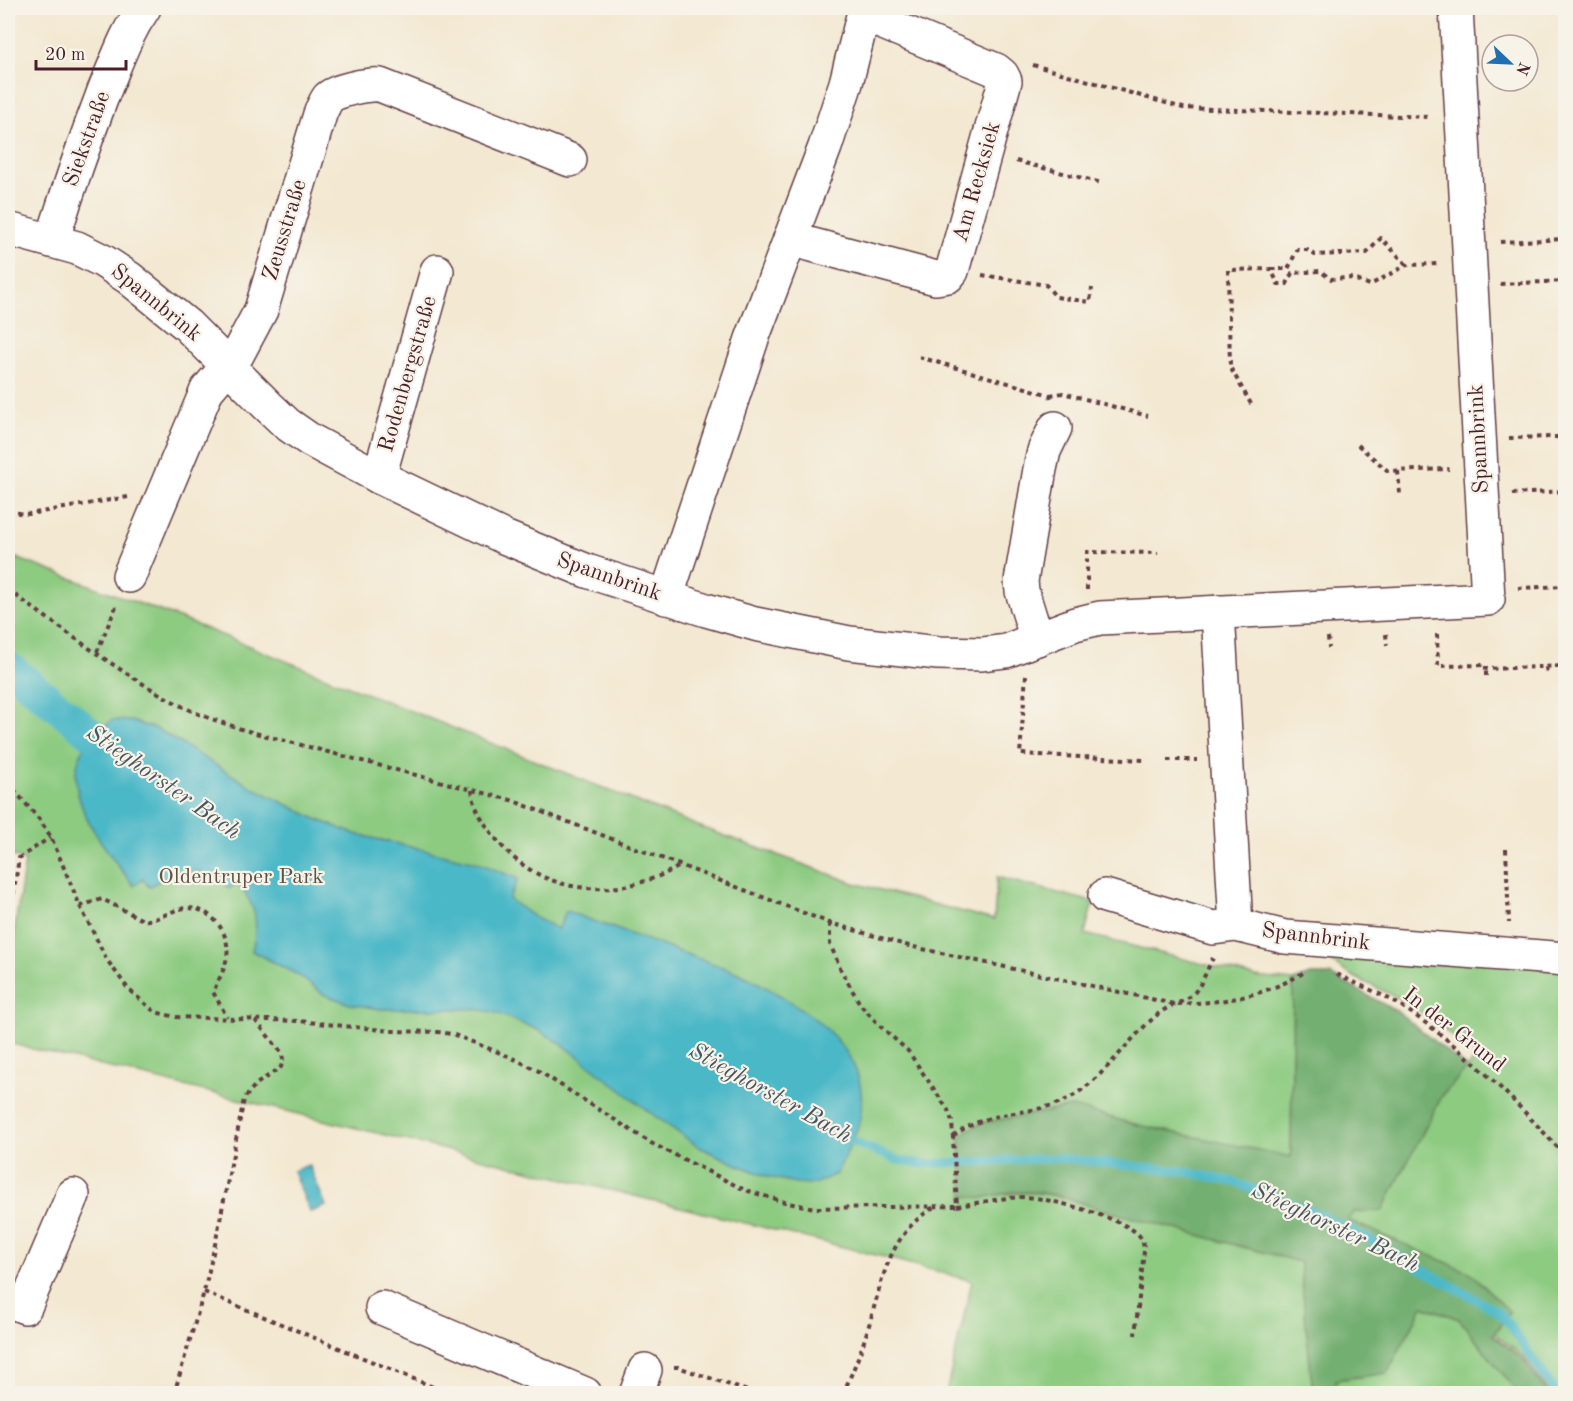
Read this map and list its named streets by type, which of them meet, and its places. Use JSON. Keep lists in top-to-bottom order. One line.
{"streets":{"street":["Siekstraße","Am Recksiek","Zeusstraße","Spannbrink","Rodenbergstraße"],"path":["In der Grund"]},"crossings":[["Siekstraße","Spannbrink"],["Zeusstraße","Spannbrink"],["Spannbrink","Rodenbergstraße"]],"water":["Stieghorster Bach"],"parks":["Oldentruper Park"],"scale_bar":"20 m","north":"bottom right"}
